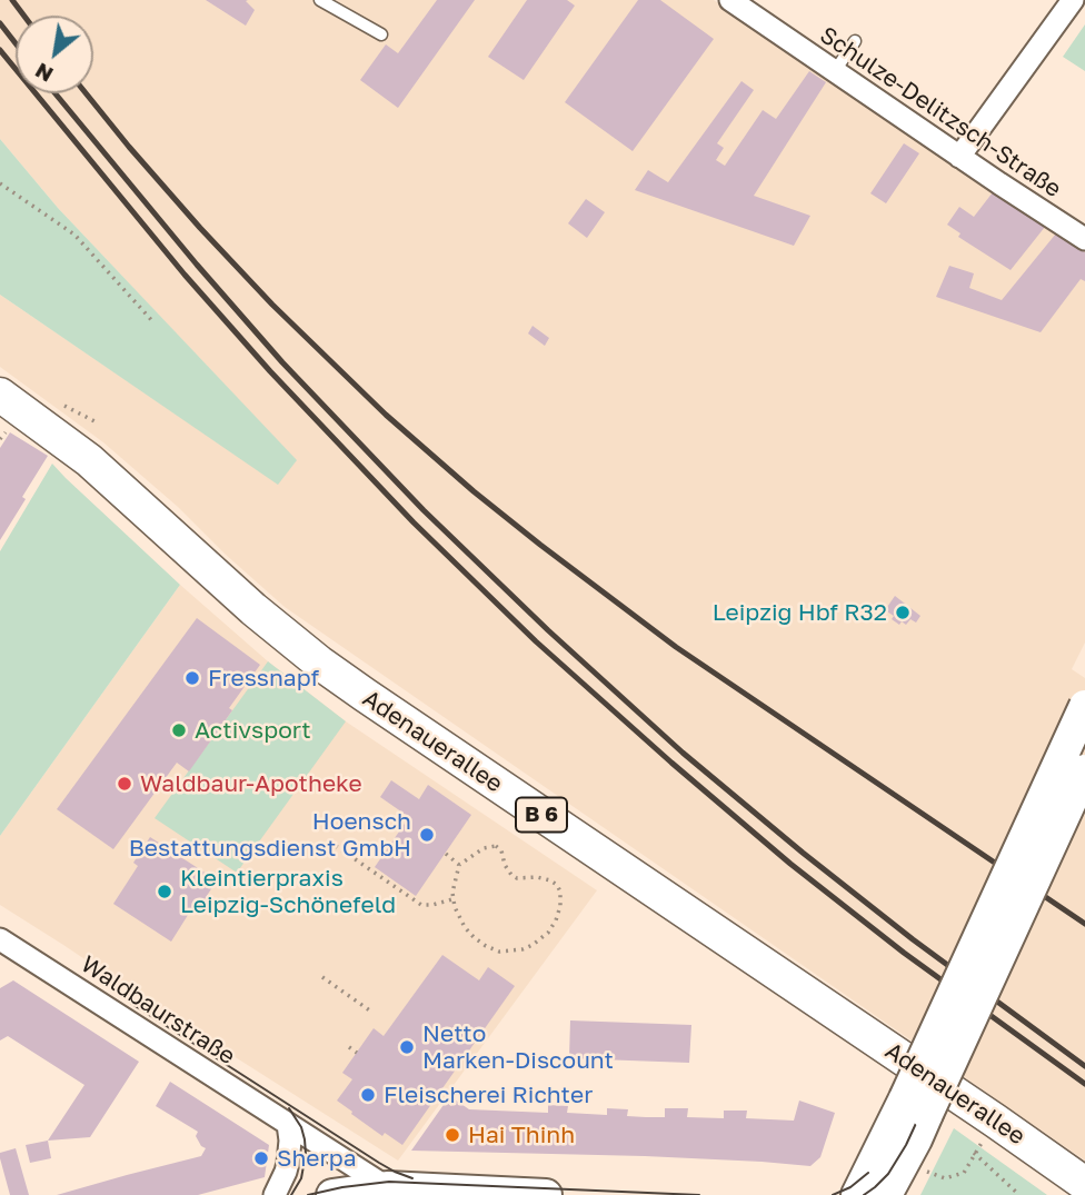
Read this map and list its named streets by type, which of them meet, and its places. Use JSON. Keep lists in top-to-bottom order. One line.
{"streets":{"main road":["Adenauerallee","B 6"],"street":["Schulze-Delitzsch-Straße","Waldbaurstraße"]},"places":["Leipzig Hbf R32","Fressnapf","Activsport","Waldbaur-Apotheke","Hoensch Bestattungsdienst GmbH","Kleintierpraxis Leipzig-Schönefeld","Netto Marken-Discount","Fleischerei Richter","Hai Thinh","Sherpa"],"north":"bottom left"}
